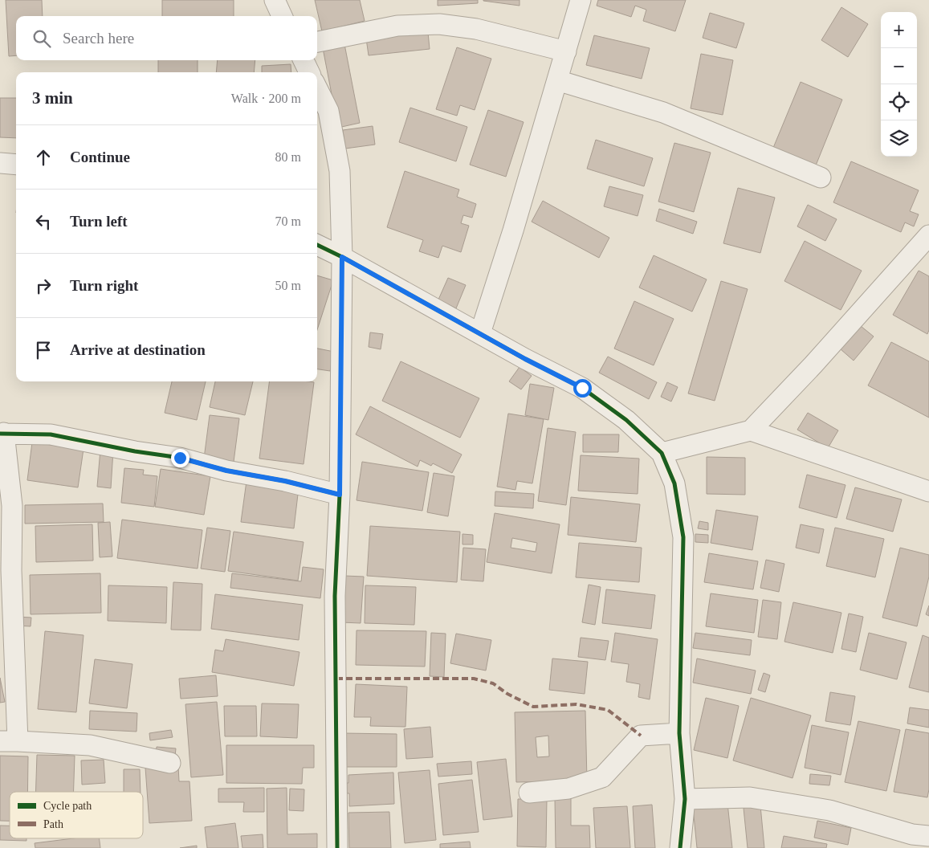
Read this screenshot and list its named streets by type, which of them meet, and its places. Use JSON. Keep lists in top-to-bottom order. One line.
{"legend":["Cycle path","Path"],"page":{"map_buttons":["+","−"],"search":"Search here","heading":["3 min","Walk · 200 m"],"list":[["Continue","80 m"],["Turn left","70 m"],["Turn right","50 m"],"Arrive at destination"]}}
